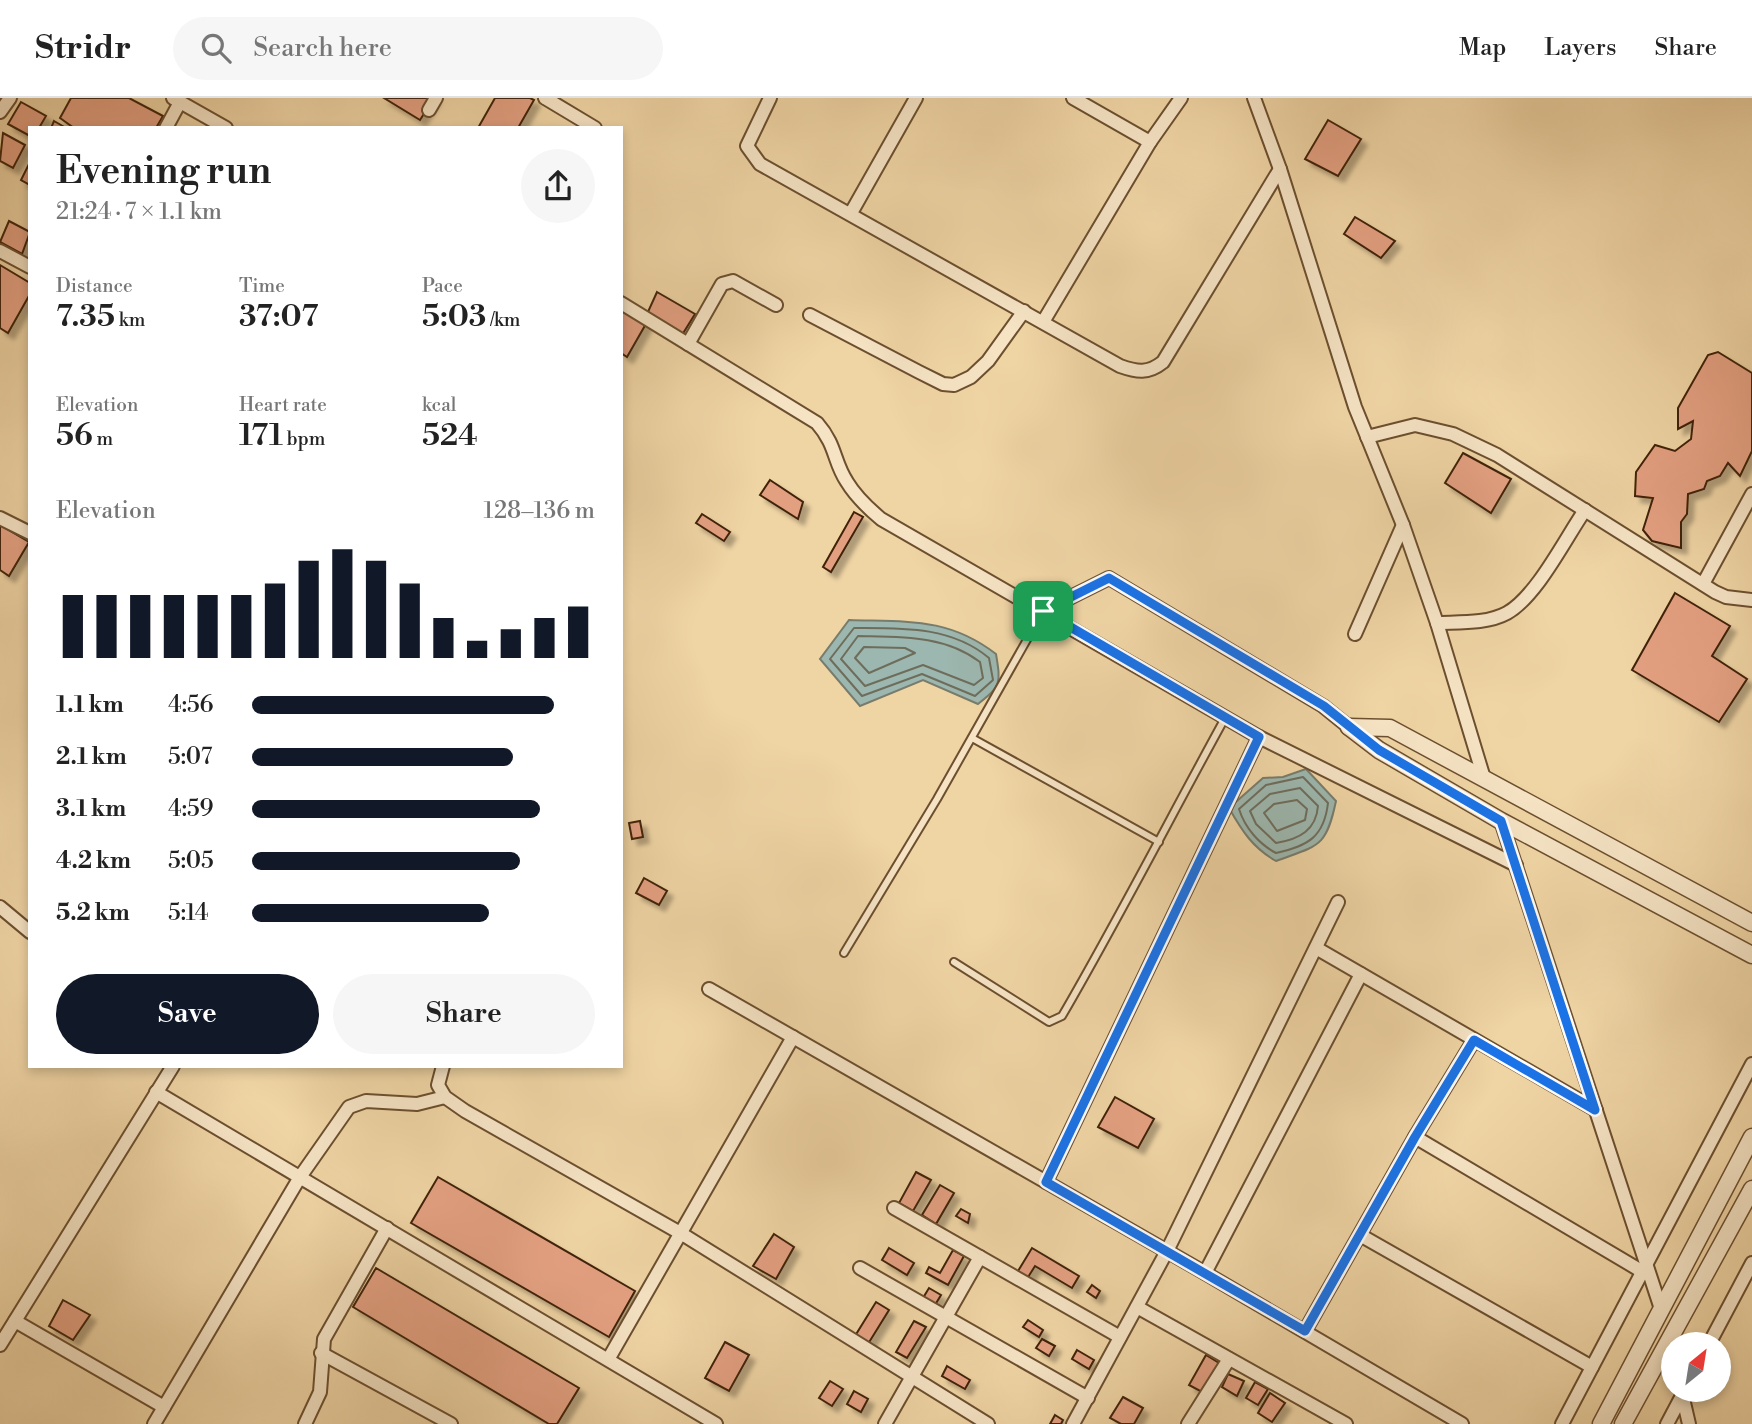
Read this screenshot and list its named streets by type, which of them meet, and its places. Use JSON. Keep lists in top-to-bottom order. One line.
{"north":"top right","page":{"header":"Stridr","search":"Search here","nav":["Map","Layers","Share"],"heading":["Evening run","21:24 · 7 × 1.1 km"],"stats":[["Distance","7.35 km"],["Time","37:07"],["Pace","5:03 /km"],["Elevation","56 m"],["Heart rate","171 bpm"],["kcal","524"]],"chart":["Elevation","128–136 m"],"list":[{"name":"1.1 km","note":"4:56"},{"name":"2.1 km","note":"5:07"},{"name":"3.1 km","note":"4:59"},{"name":"4.2 km","note":"5:05"},{"name":"5.2 km","note":"5:14"}],"buttons":["Save","Share"]}}
